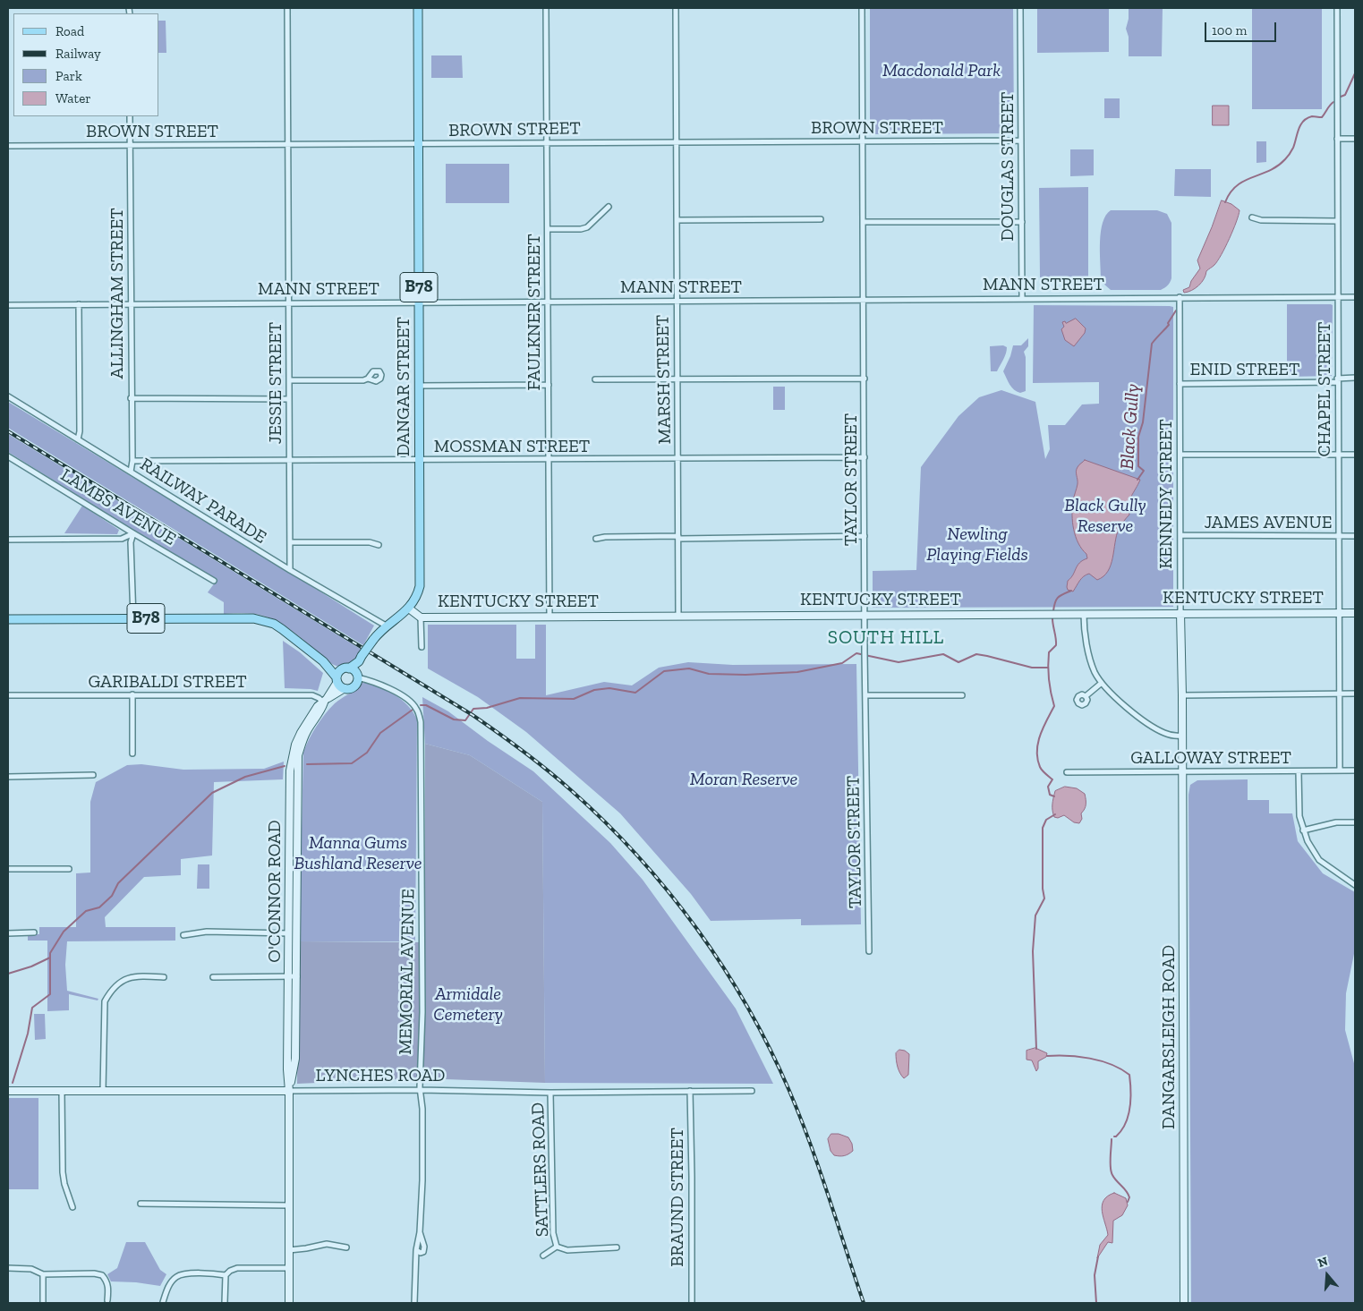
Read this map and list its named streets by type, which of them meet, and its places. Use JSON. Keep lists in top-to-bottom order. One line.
{"streets":{"main road":["B78","DANGAR STREET"],"street":["BROWN STREET","DOUGLAS STREET","MANN STREET","ALLINGHAM STREET","FAULKNER STREET","ENID STREET","MARSH STREET","JESSIE STREET","CHAPEL STREET","MOSSMAN STREET","TAYLOR STREET","KENNEDY STREET","RAILWAY PARADE","LAMBS AVENUE","JAMES AVENUE","KENTUCKY STREET","GARIBALDI STREET","GALLOWAY STREET","O'CONNOR ROAD","MEMORIAL AVENUE","DANGARSLEIGH ROAD","LYNCHES ROAD","SATTLERS ROAD","BRAUND STREET"]},"crossings":[["BROWN STREET","DOUGLAS STREET"],["BROWN STREET","ALLINGHAM STREET"],["BROWN STREET","FAULKNER STREET"],["BROWN STREET","MARSH STREET"],["BROWN STREET","JESSIE STREET"],["BROWN STREET","DANGAR STREET"],["BROWN STREET","TAYLOR STREET"],["DOUGLAS STREET","MANN STREET"],["MANN STREET","ALLINGHAM STREET"],["MANN STREET","FAULKNER STREET"],["MANN STREET","MARSH STREET"],["MANN STREET","JESSIE STREET"],["MANN STREET","DANGAR STREET"],["MANN STREET","CHAPEL STREET"],["MANN STREET","TAYLOR STREET"],["MANN STREET","KENNEDY STREET"],["B78","DANGAR STREET"],["B78","O'CONNOR ROAD"],["B78","MEMORIAL AVENUE"],["ALLINGHAM STREET","MOSSMAN STREET"],["ALLINGHAM STREET","RAILWAY PARADE"],["FAULKNER STREET","MOSSMAN STREET"],["FAULKNER STREET","KENTUCKY STREET"],["ENID STREET","CHAPEL STREET"],["ENID STREET","KENNEDY STREET"],["MARSH STREET","MOSSMAN STREET"],["MARSH STREET","KENTUCKY STREET"],["JESSIE STREET","MOSSMAN STREET"],["JESSIE STREET","RAILWAY PARADE"],["DANGAR STREET","MOSSMAN STREET"],["DANGAR STREET","RAILWAY PARADE"],["DANGAR STREET","KENTUCKY STREET"],["DANGAR STREET","MEMORIAL AVENUE"],["CHAPEL STREET","JAMES AVENUE"],["CHAPEL STREET","KENTUCKY STREET"],["CHAPEL STREET","GALLOWAY STREET"],["MOSSMAN STREET","TAYLOR STREET"],["TAYLOR STREET","KENTUCKY STREET"],["KENNEDY STREET","JAMES AVENUE"],["KENNEDY STREET","KENTUCKY STREET"],["KENNEDY STREET","GALLOWAY STREET"],["KENNEDY STREET","DANGARSLEIGH ROAD"],["GARIBALDI STREET","O'CONNOR ROAD"],["GALLOWAY STREET","DANGARSLEIGH ROAD"],["O'CONNOR ROAD","LYNCHES ROAD"],["MEMORIAL AVENUE","LYNCHES ROAD"],["LYNCHES ROAD","SATTLERS ROAD"],["LYNCHES ROAD","BRAUND STREET"]],"districts":["SOUTH HILL"],"water":["Black Gully"],"parks":["Macdonald Park","Black Gully Reserve","Newling Playing Fields","Moran Reserve","Manna Gums Bushland Reserve","Armidale Cemetery"],"legend":["Road","Railway","Park","Water"],"scale_bar":"100 m","north":"top"}
